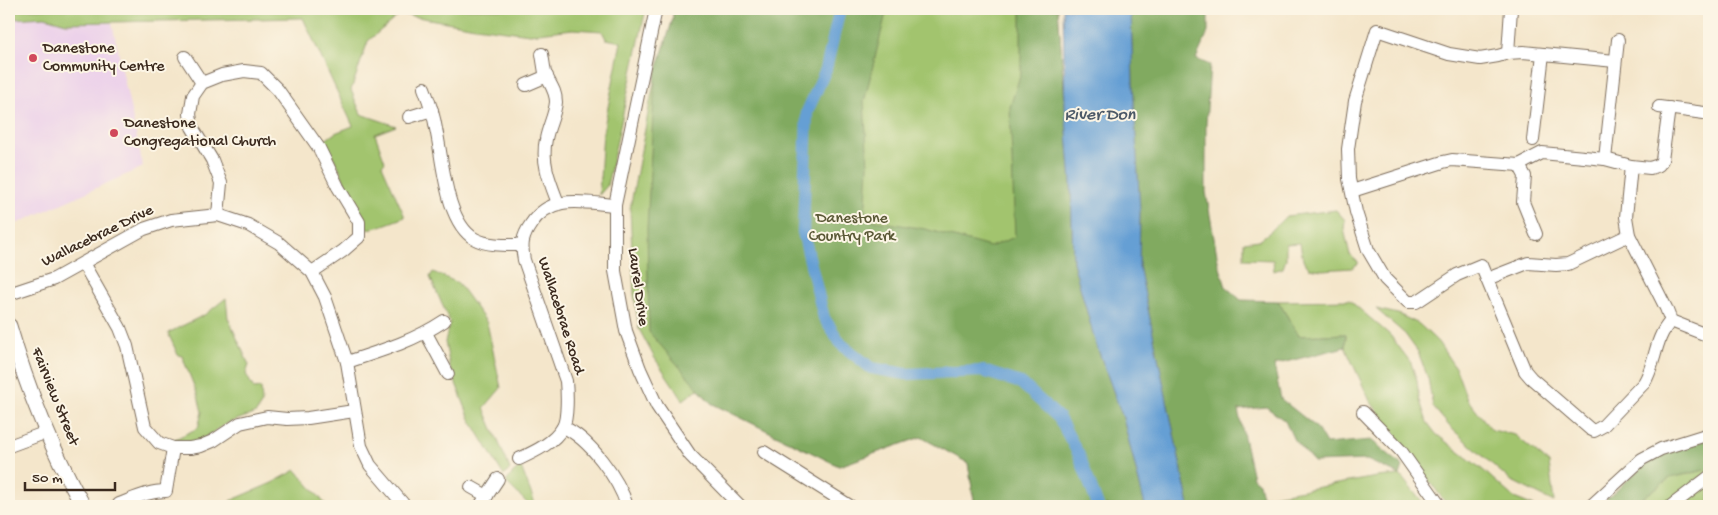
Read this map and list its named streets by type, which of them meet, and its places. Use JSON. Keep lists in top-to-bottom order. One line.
{"streets":{"street":["Wallacebrae Drive","Laurel Drive","Wallacebrae Road","Fairview Street"]},"crossings":[["Laurel Drive","Wallacebrae Road"]],"water":["River Don"],"parks":["Danestone Country Park"],"places":["Danestone Community Centre","Danestone Congregational Church"],"scale_bar":"50 m"}
